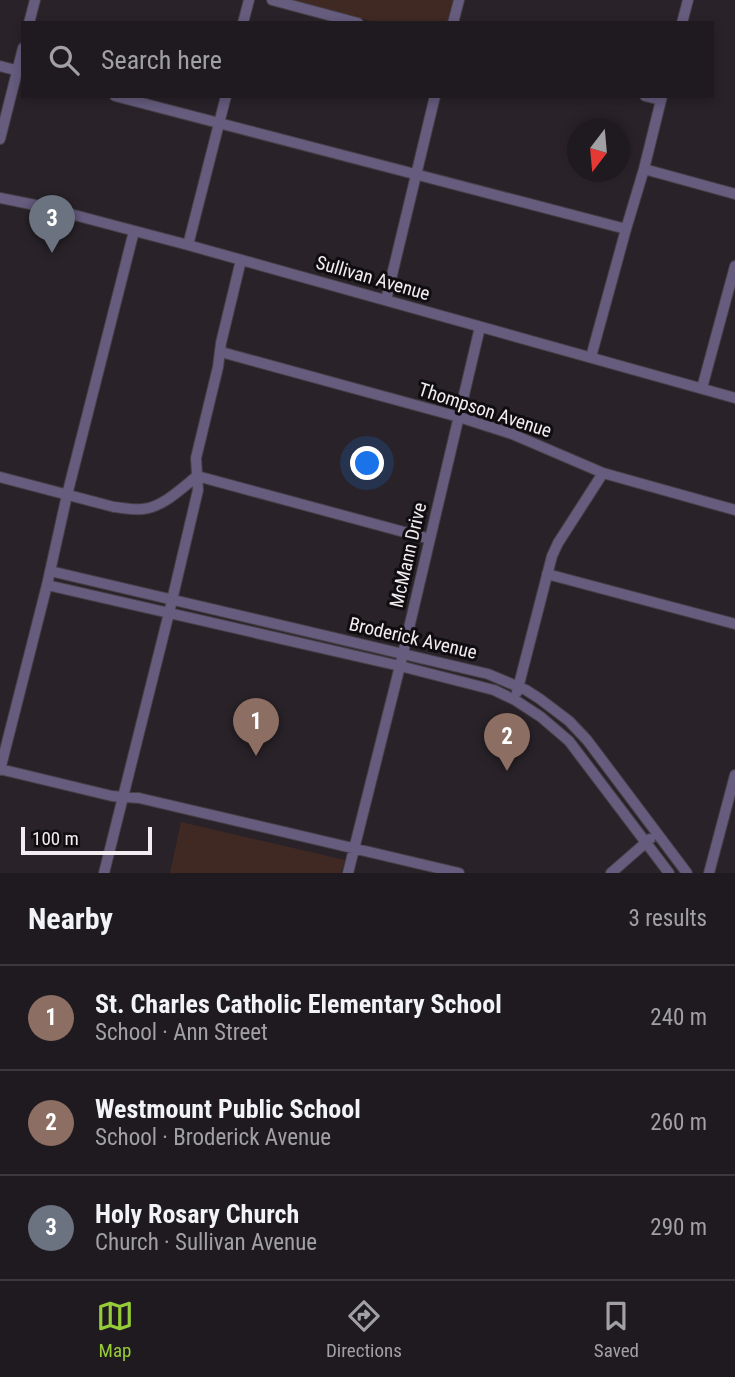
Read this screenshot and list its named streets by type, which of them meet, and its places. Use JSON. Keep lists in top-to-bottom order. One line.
{"streets":{"street":["Sullivan Avenue","Thompson Avenue","McMann Drive","Broderick Avenue"]},"crossings":[["Sullivan Avenue","McMann Drive"],["Thompson Avenue","McMann Drive"],["McMann Drive","Broderick Avenue"]],"scale_bar":"100 m","north":"bottom","page":{"search":"Search here","pins":["3","1","2"],"scale":"100 m","heading":["Nearby","3 results"],"list":[{"mark":"1","name":"St. Charles Catholic Elementary School","note":"School · Ann Street","value":"240 m"},{"mark":"2","name":"Westmount Public School","note":"School · Broderick Avenue","value":"260 m"},{"mark":"3","name":"Holy Rosary Church","note":"Church · Sullivan Avenue","value":"290 m"}],"nav":["Map","Directions","Saved"]}}
